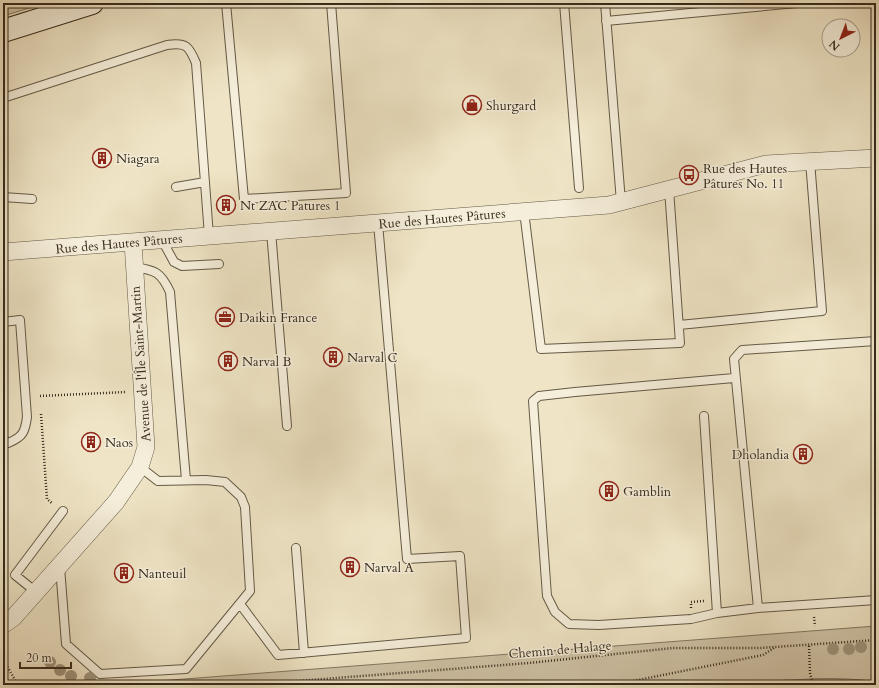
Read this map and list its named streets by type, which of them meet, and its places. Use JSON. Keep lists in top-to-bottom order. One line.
{"streets":{"street":["Rue des Hautes Pâtures","Avenue de l'Île Saint-Martin"],"path":["Chemin de Halage"]},"crossings":[["Rue des Hautes Pâtures","Avenue de l'Île Saint-Martin"]],"places":{"shop":["Shurgard"],"building":["Niagara","Nt ZAC Patures 1","Narval C","Narval B","Naos","Dholandia","Gamblin","Narval A","Nanteuil"],"bus stop":["Rue des Hautes Pâtures No. 11"],"office":["Daikin France"]},"scale_bar":"20 m","north":"bottom left"}
